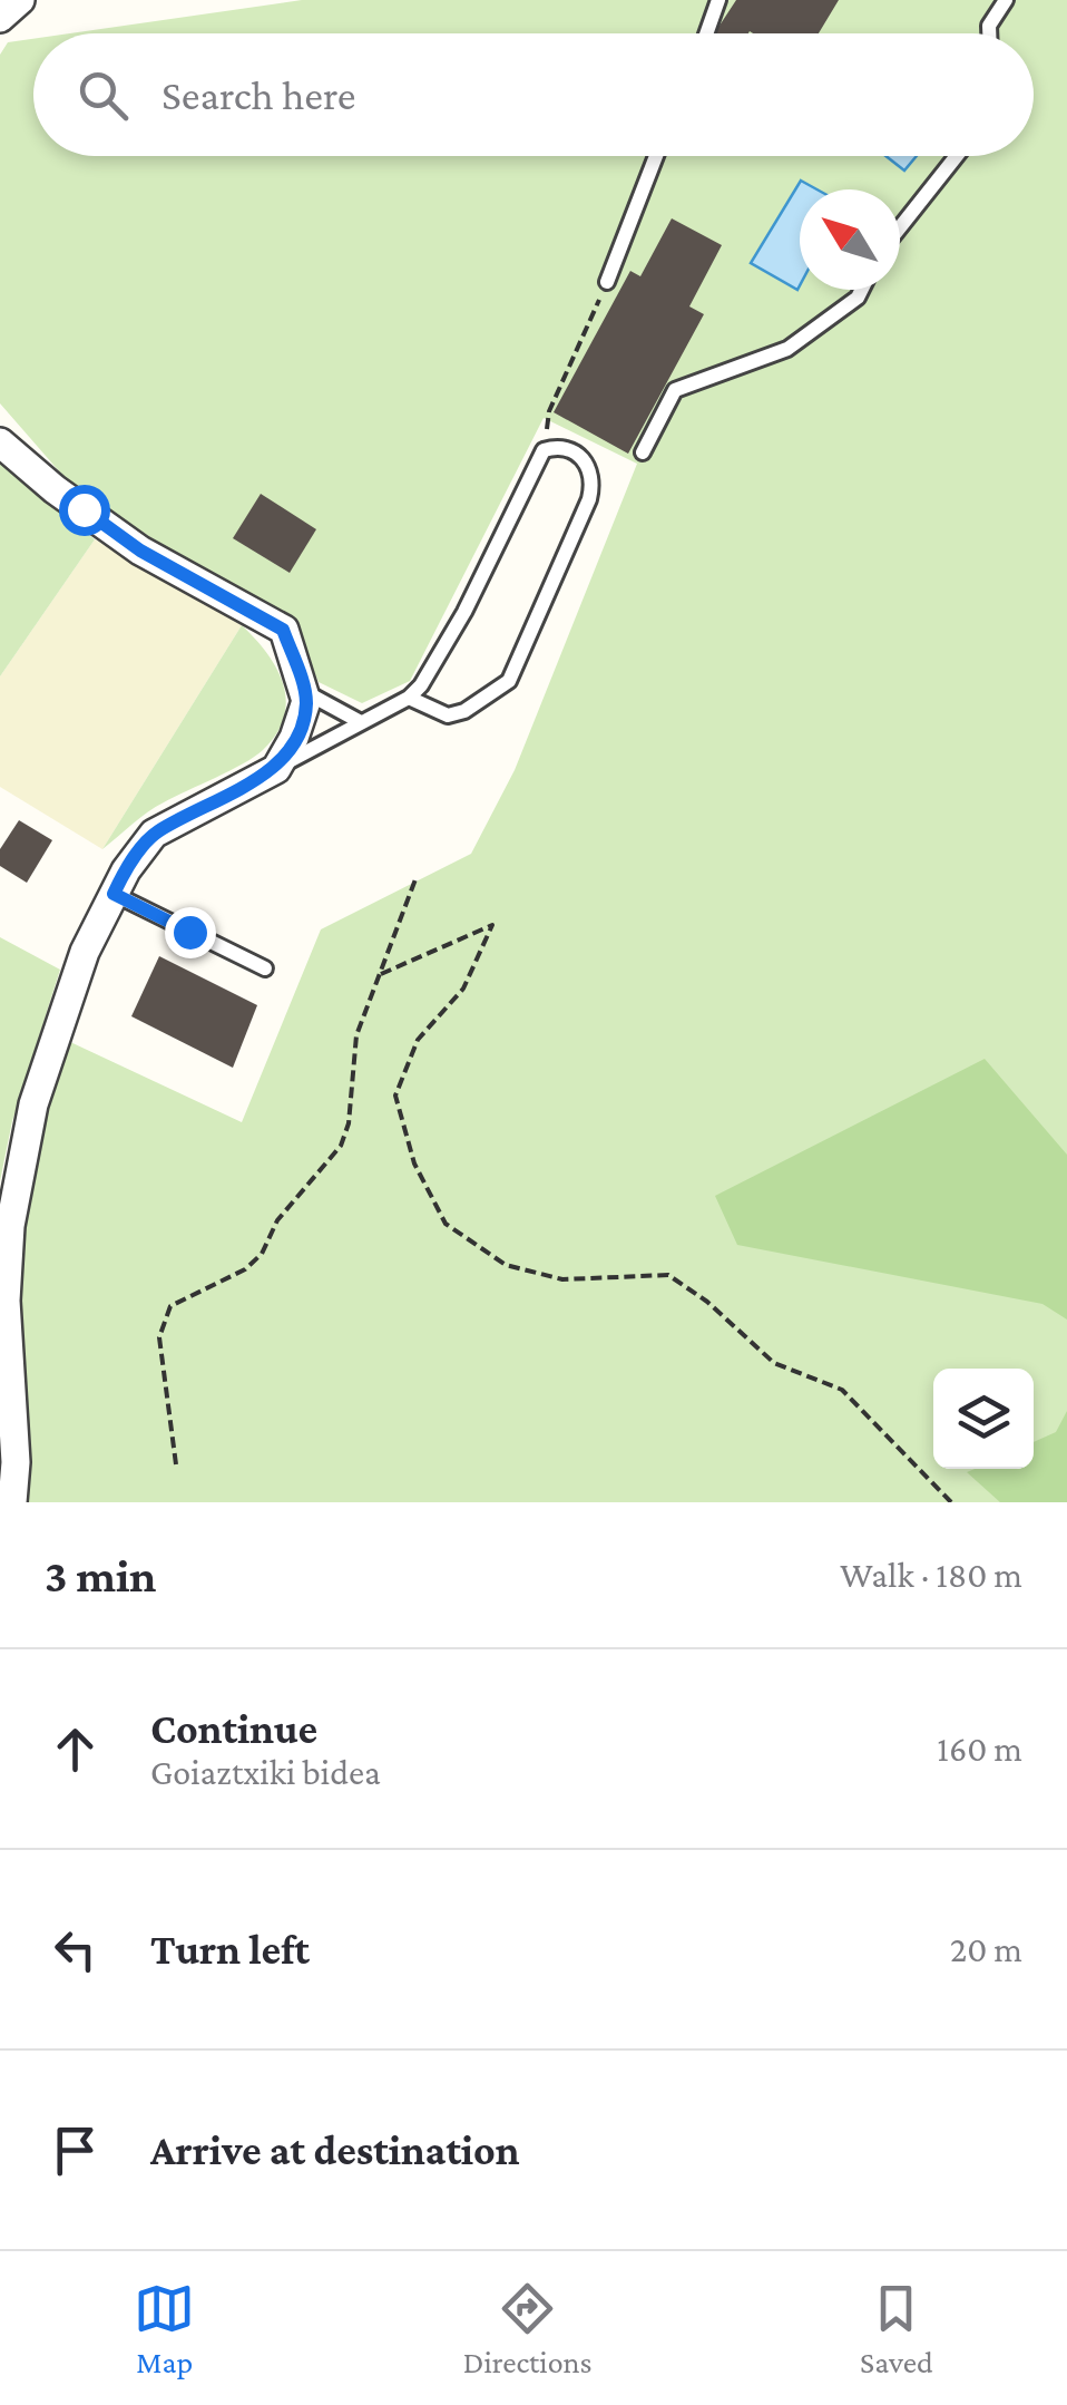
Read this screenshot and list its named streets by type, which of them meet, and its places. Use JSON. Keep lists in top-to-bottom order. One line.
{"north":"top left","page":{"search":"Search here","heading":["3 min","Walk · 180 m"],"list":[["Continue","Goiaztxiki bidea","160 m"],["Turn left","20 m"],"Arrive at destination"],"nav":["Map","Directions","Saved"]}}
